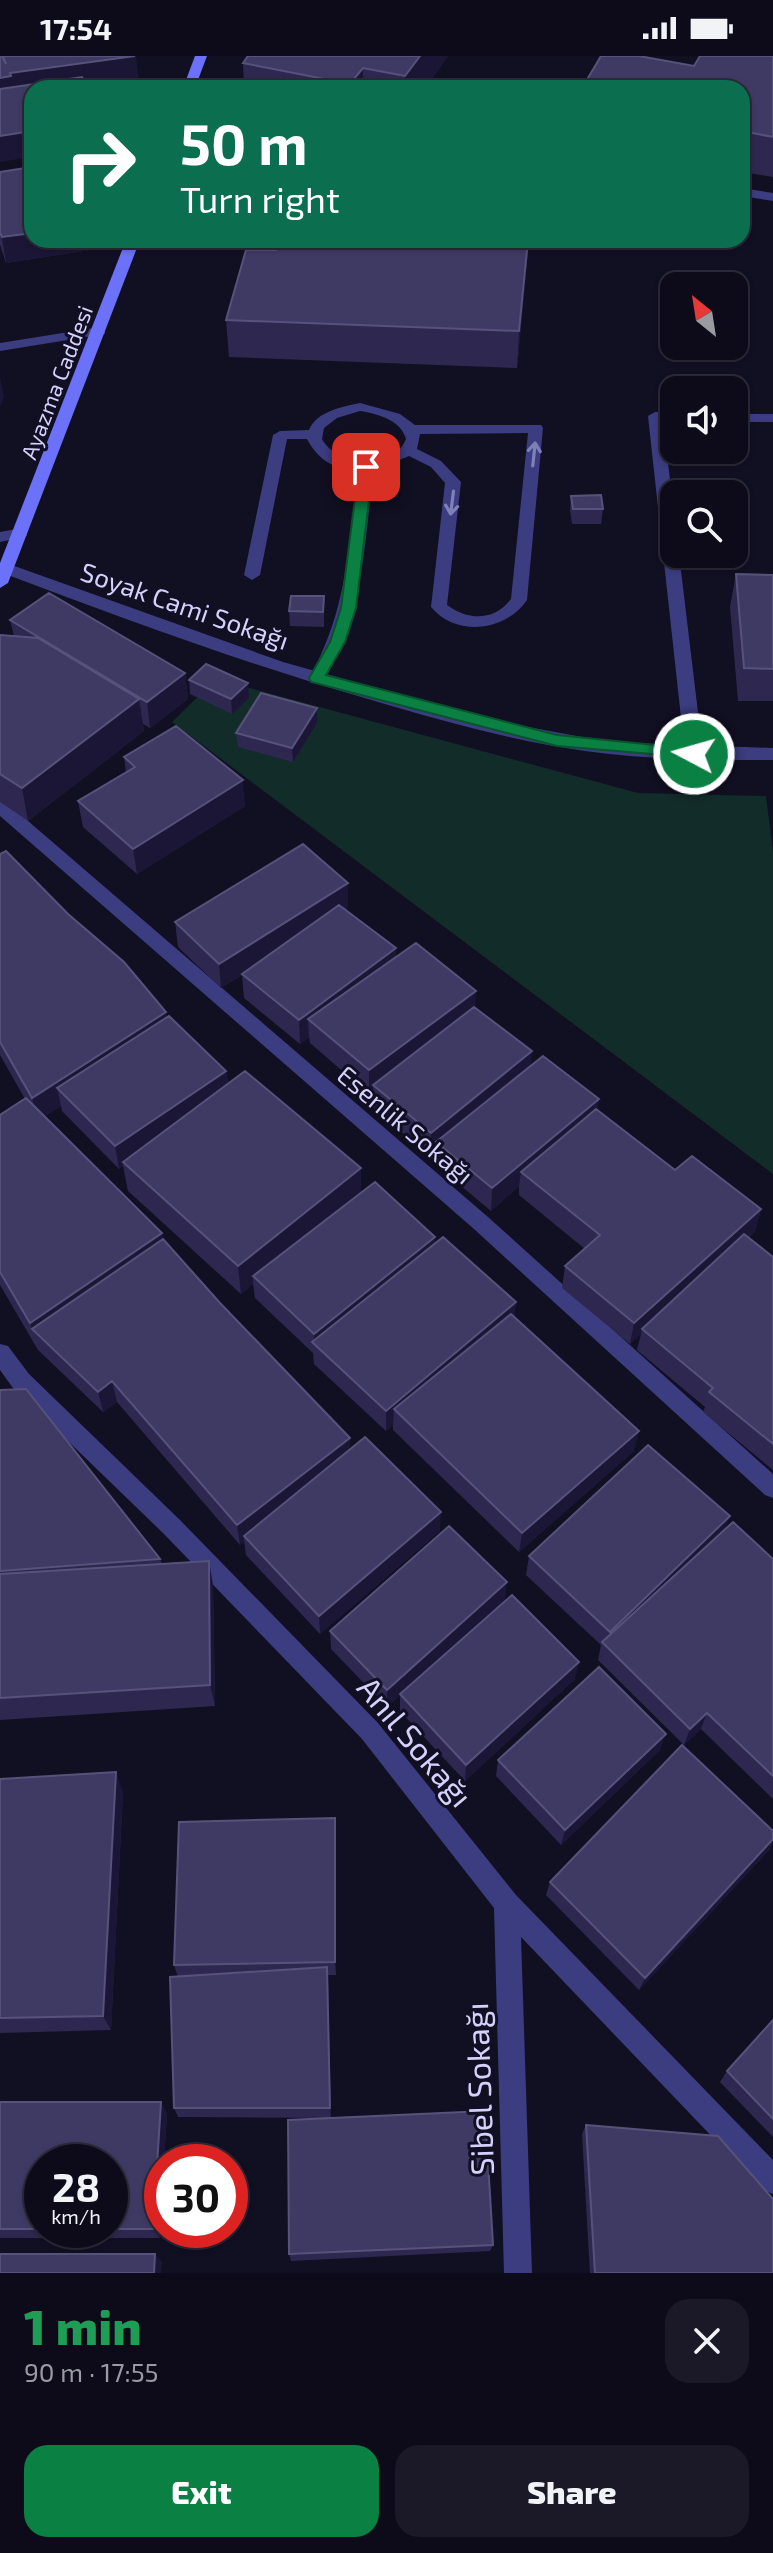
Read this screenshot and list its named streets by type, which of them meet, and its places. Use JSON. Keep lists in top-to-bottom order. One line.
{"streets":{"street":["Ayazma Caddesi","Soyak Cami Sokağı","Esenlik Sokağı","Anıl Sokağı","Sibel Sokağı"]},"crossings":[["Ayazma Caddesi","Soyak Cami Sokağı"],["Anıl Sokağı","Sibel Sokağı"]],"north":"top left","page":{"status":"17:54","turn":["50 m","Turn right"],"speed":"28 km/h","limit":"30","heading":["1 min","90 m · 17:55"],"buttons":["Exit","Share"]}}
